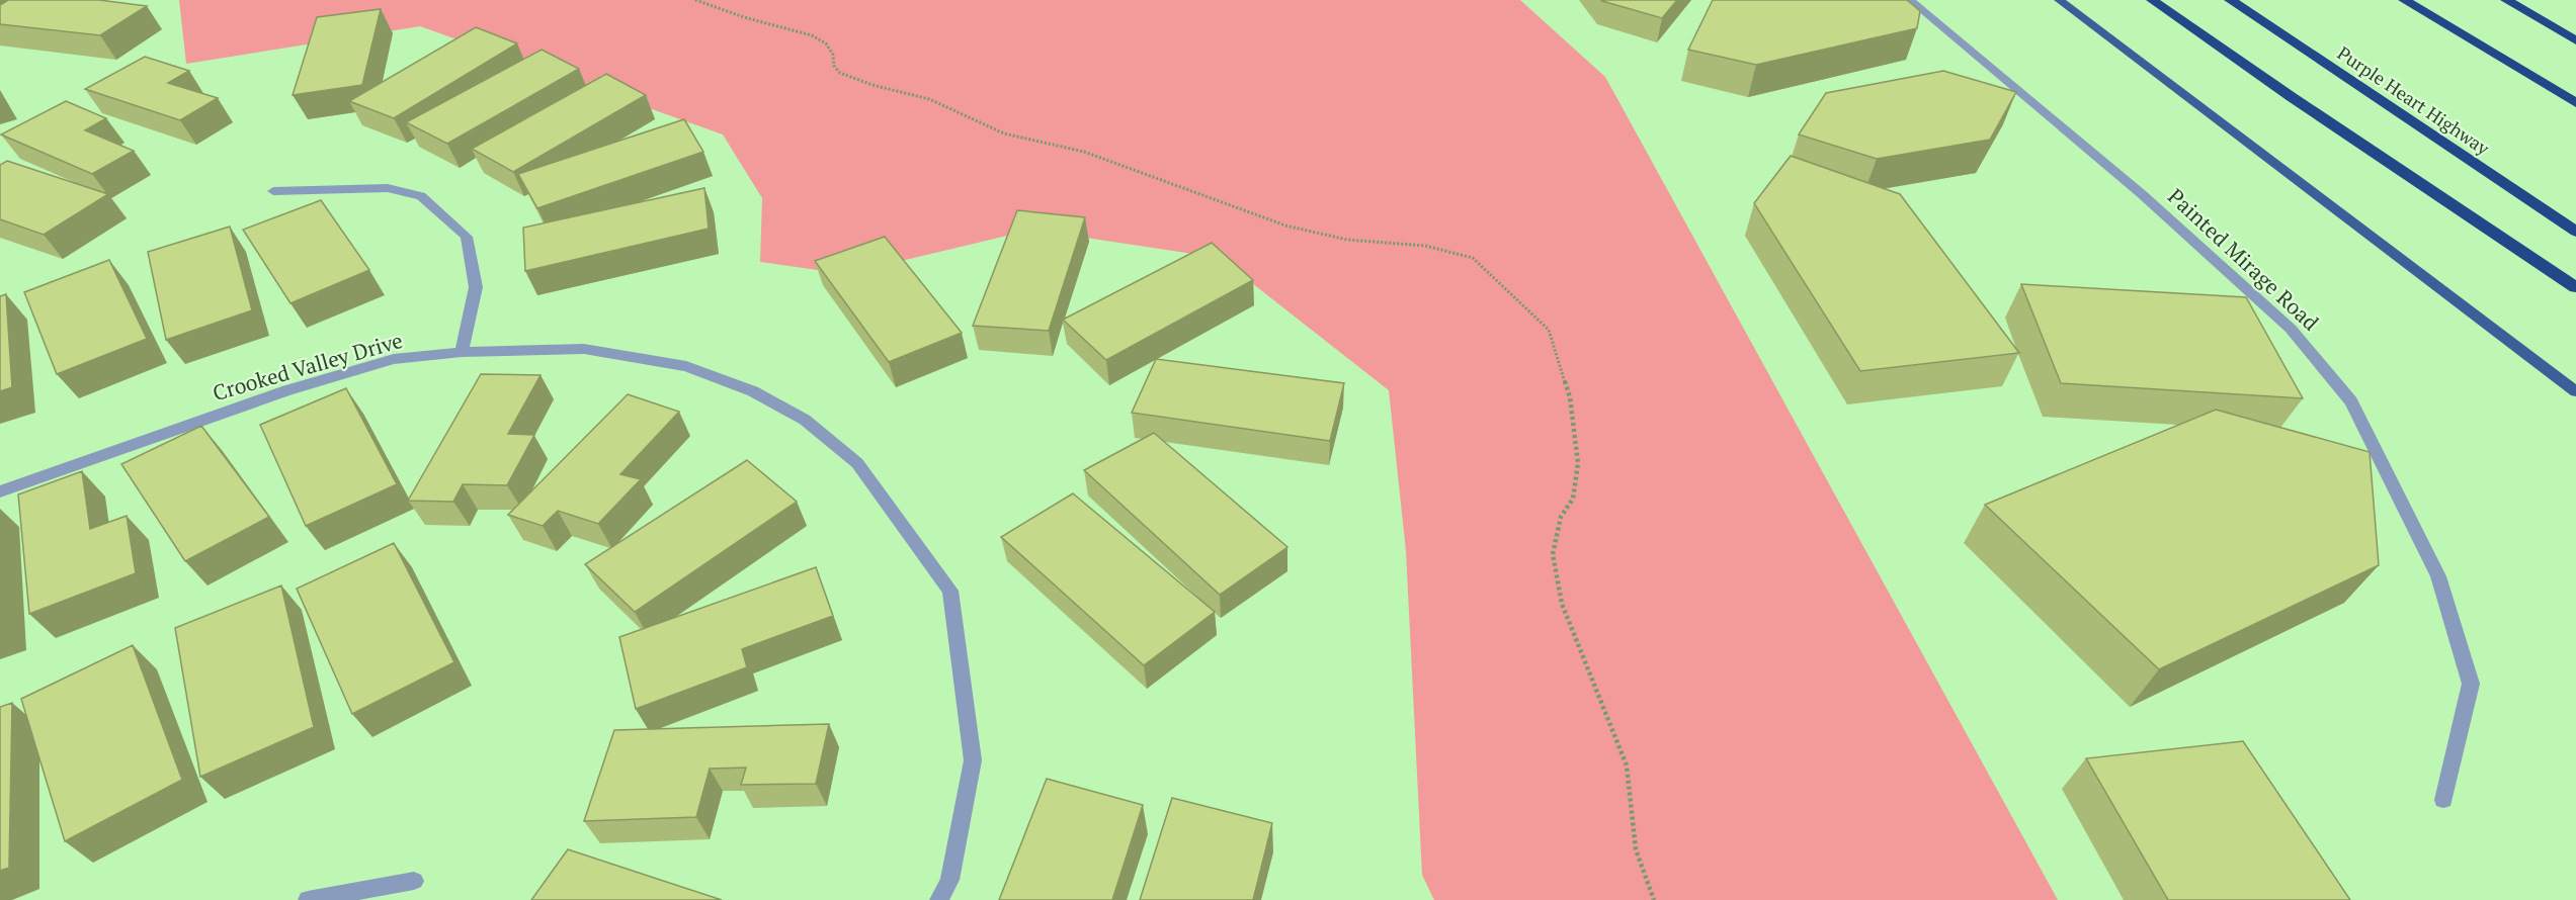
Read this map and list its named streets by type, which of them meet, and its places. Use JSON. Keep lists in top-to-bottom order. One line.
{"streets":{"highway":["Purple Heart Highway"],"street":["Painted Mirage Road","Crooked Valley Drive"]}}
